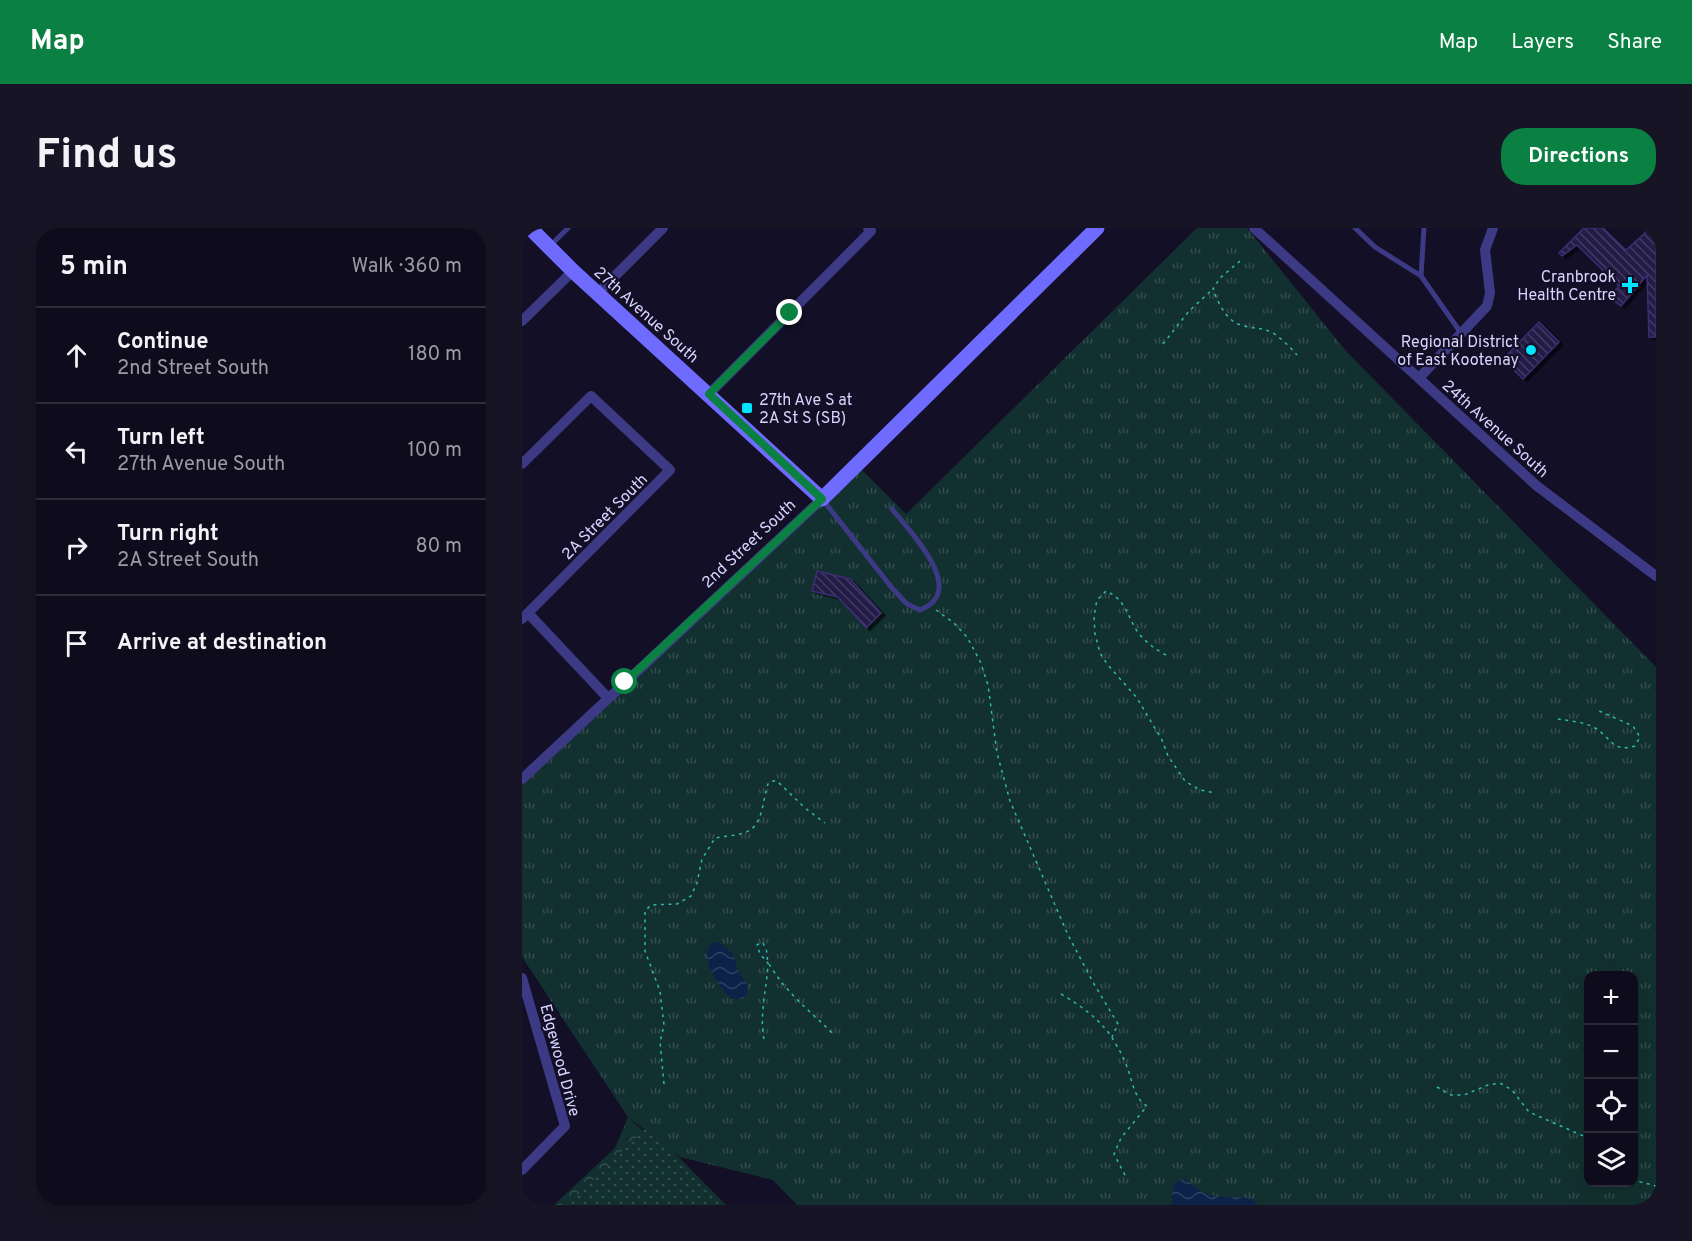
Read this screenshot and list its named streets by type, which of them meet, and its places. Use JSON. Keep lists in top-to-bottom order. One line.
{"streets":{"street":["27th Avenue South","24th Avenue South","2A Street South","2nd Street South","Edgewood Drive"]},"crossings":[["27th Avenue South","2nd Street South"]],"places":{"health":["Cranbrook Health Centre"],"other":["Regional District of East Kootenay"],"transit":["27th Ave S at 2A St S (SB)"]},"page":{"header":"Map","nav":["Map","Layers","Share"],"buttons":"Directions","title":"Find us","heading":["5 min","Walk · 360 m"],"list":[["Continue","2nd Street South","180 m"],["Turn left","27th Avenue South","100 m"],["Turn right","2A Street South","80 m"],"Arrive at destination"],"map_buttons":["+","−"]}}
